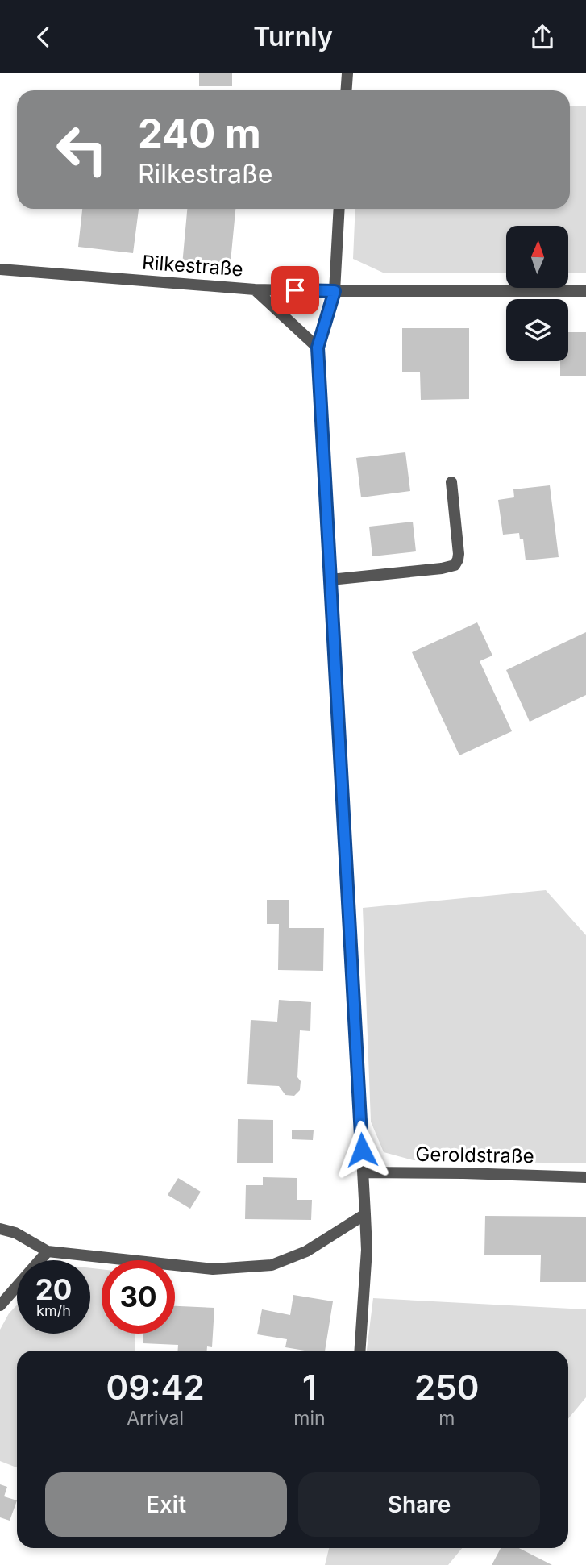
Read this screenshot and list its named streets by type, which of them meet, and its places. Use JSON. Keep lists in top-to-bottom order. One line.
{"streets":{"street":["Rilkestraße","Geroldstraße"]},"north":"top","page":{"header":"Turnly","turn":["240 m","Rilkestraße"],"speed":"20 km/h","limit":"30","eta":["09:42","Arrival","1","min","250","m"],"buttons":["Exit","Share"]}}
